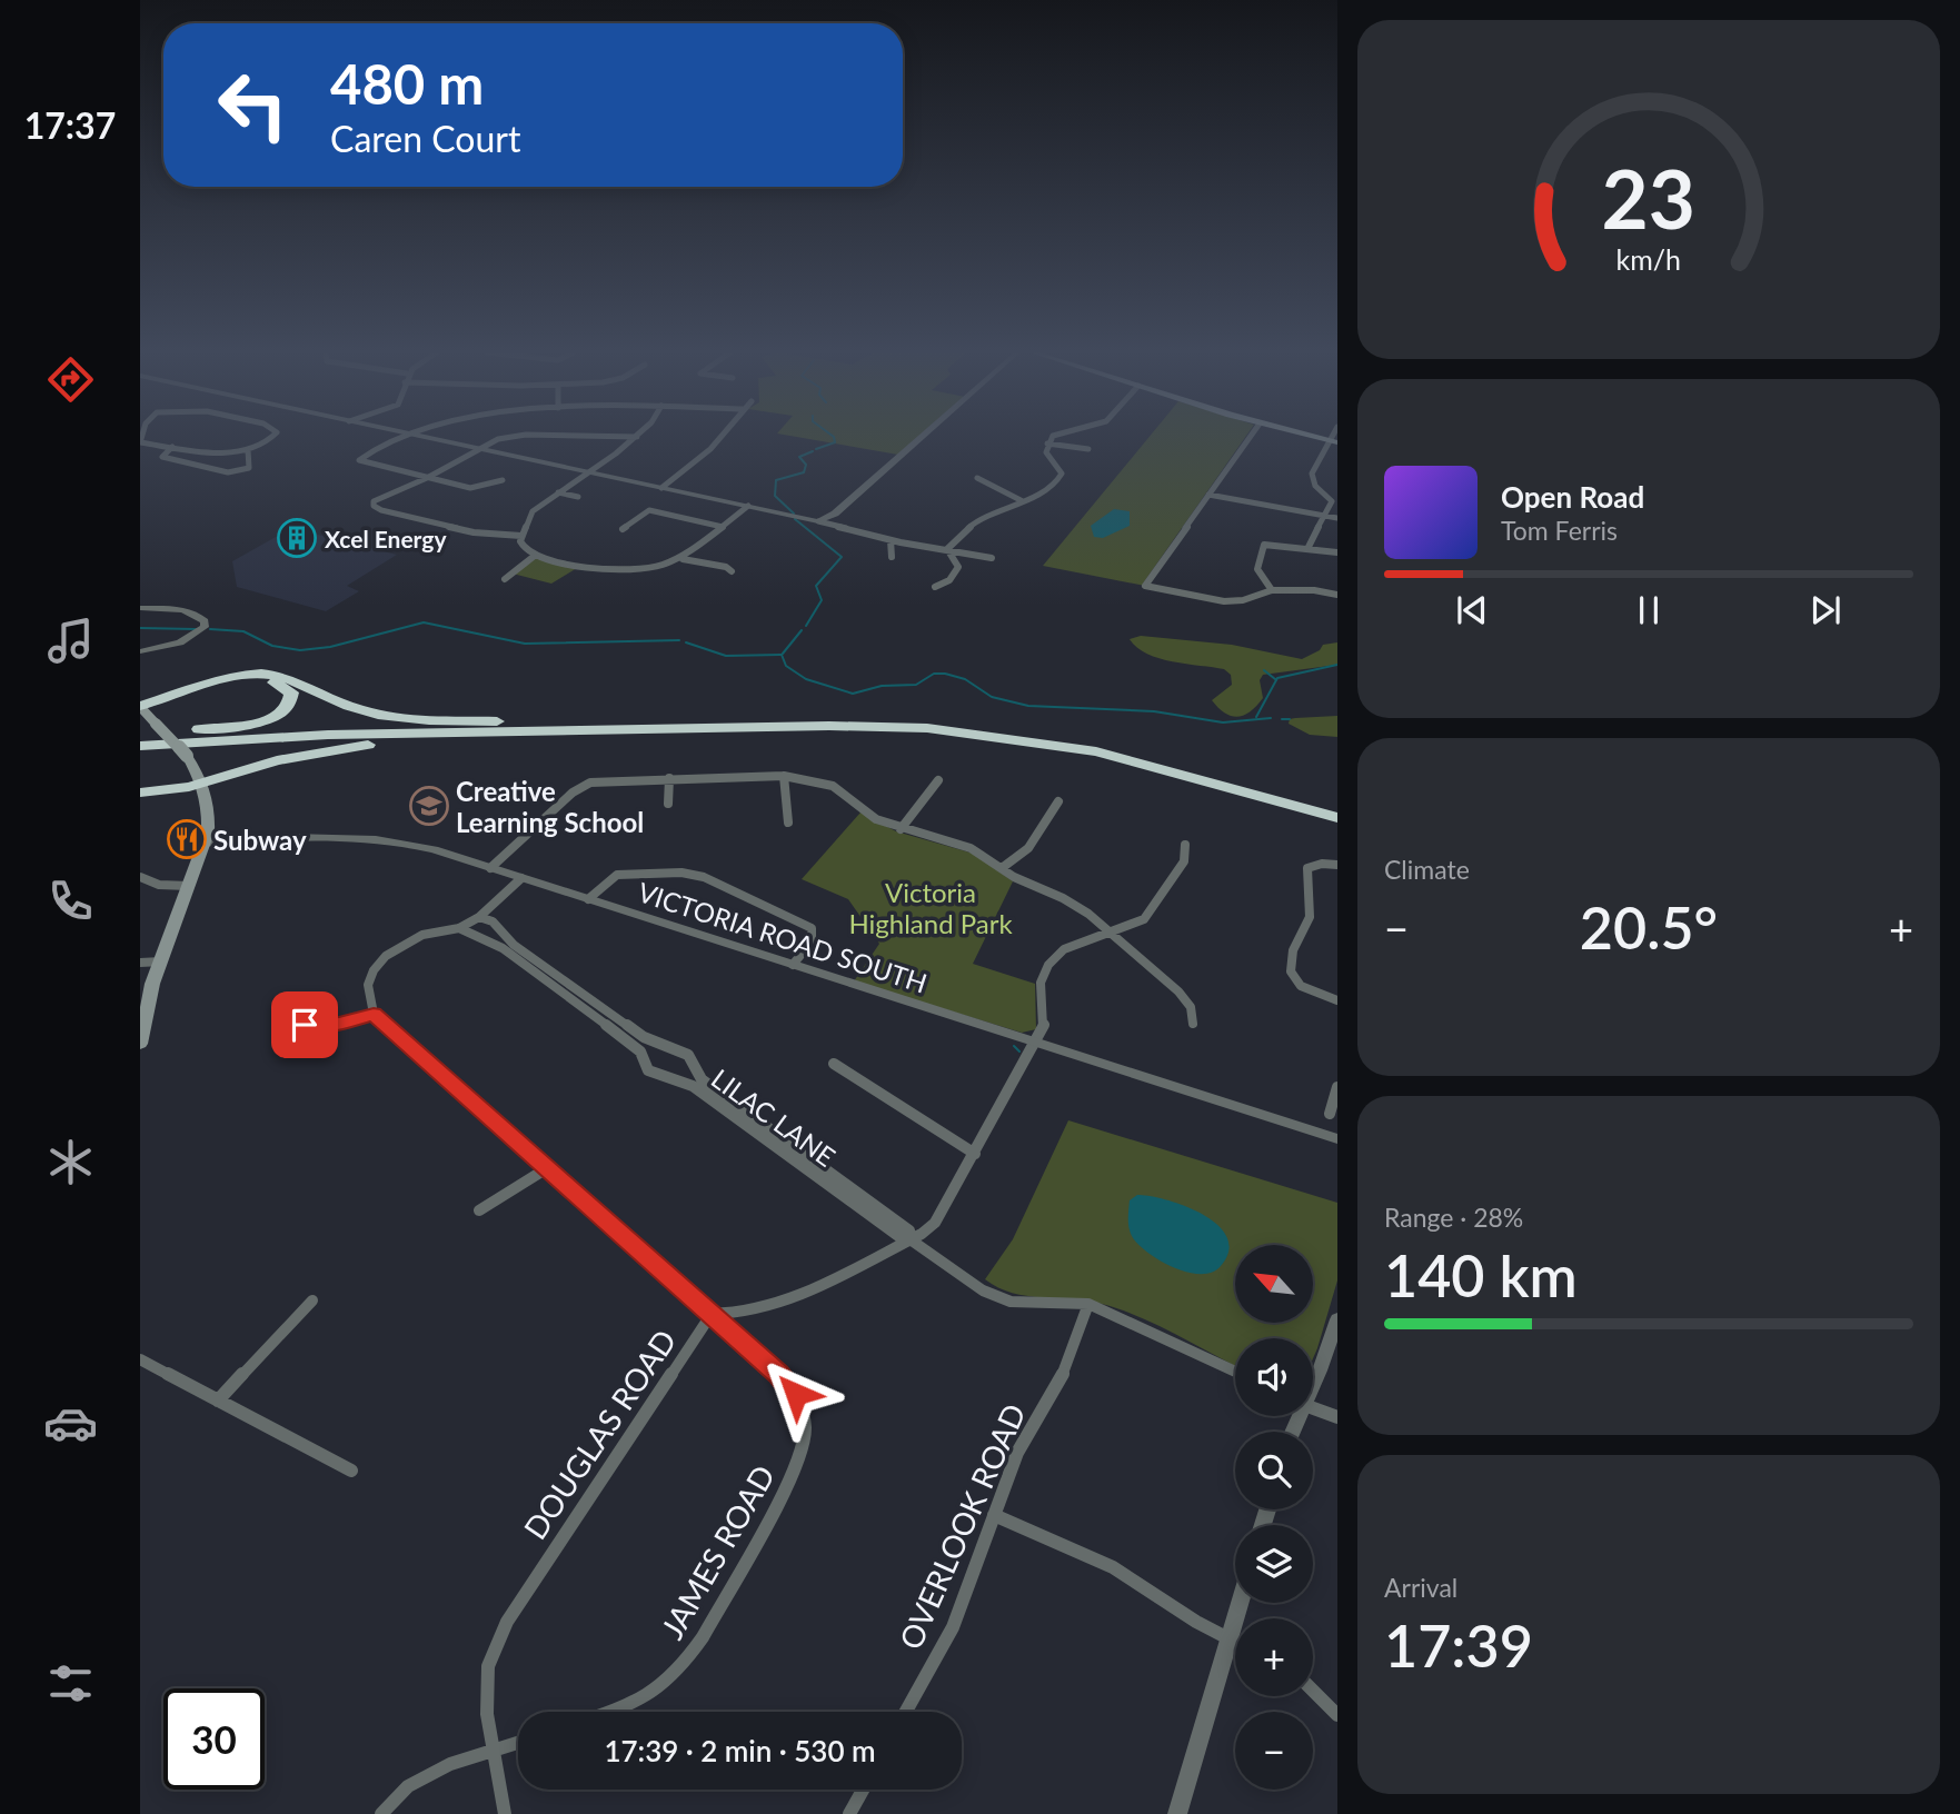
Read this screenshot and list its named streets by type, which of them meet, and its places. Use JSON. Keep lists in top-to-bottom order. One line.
{"streets":{"street":["VICTORIA ROAD SOUTH","LILAC LANE","DOUGLAS ROAD","OVERLOOK ROAD","JAMES ROAD"]},"crossings":[["VICTORIA ROAD SOUTH","DOUGLAS ROAD"],["LILAC LANE","DOUGLAS ROAD"],["LILAC LANE","OVERLOOK ROAD"],["DOUGLAS ROAD","JAMES ROAD"]],"parks":["Victoria Highland Park"],"places":{"building":["Xcel Energy"],"school or university":["Creative Learning School"],"restaurant":["Subway"]},"north":"top left","page":{"tabs":"17:37","turn":["480 m","Caren Court"],"song":["Open Road","Tom Ferris"],"tile":["Climate",["Range · 28%","140 km"],["Arrival","17:39"]],"heat":["−","20.5°","+"],"map_buttons":["+","−"],"limit":"30","trip":"17:39 · 2 min · 530 m","gauge":["23","km/h"]}}
